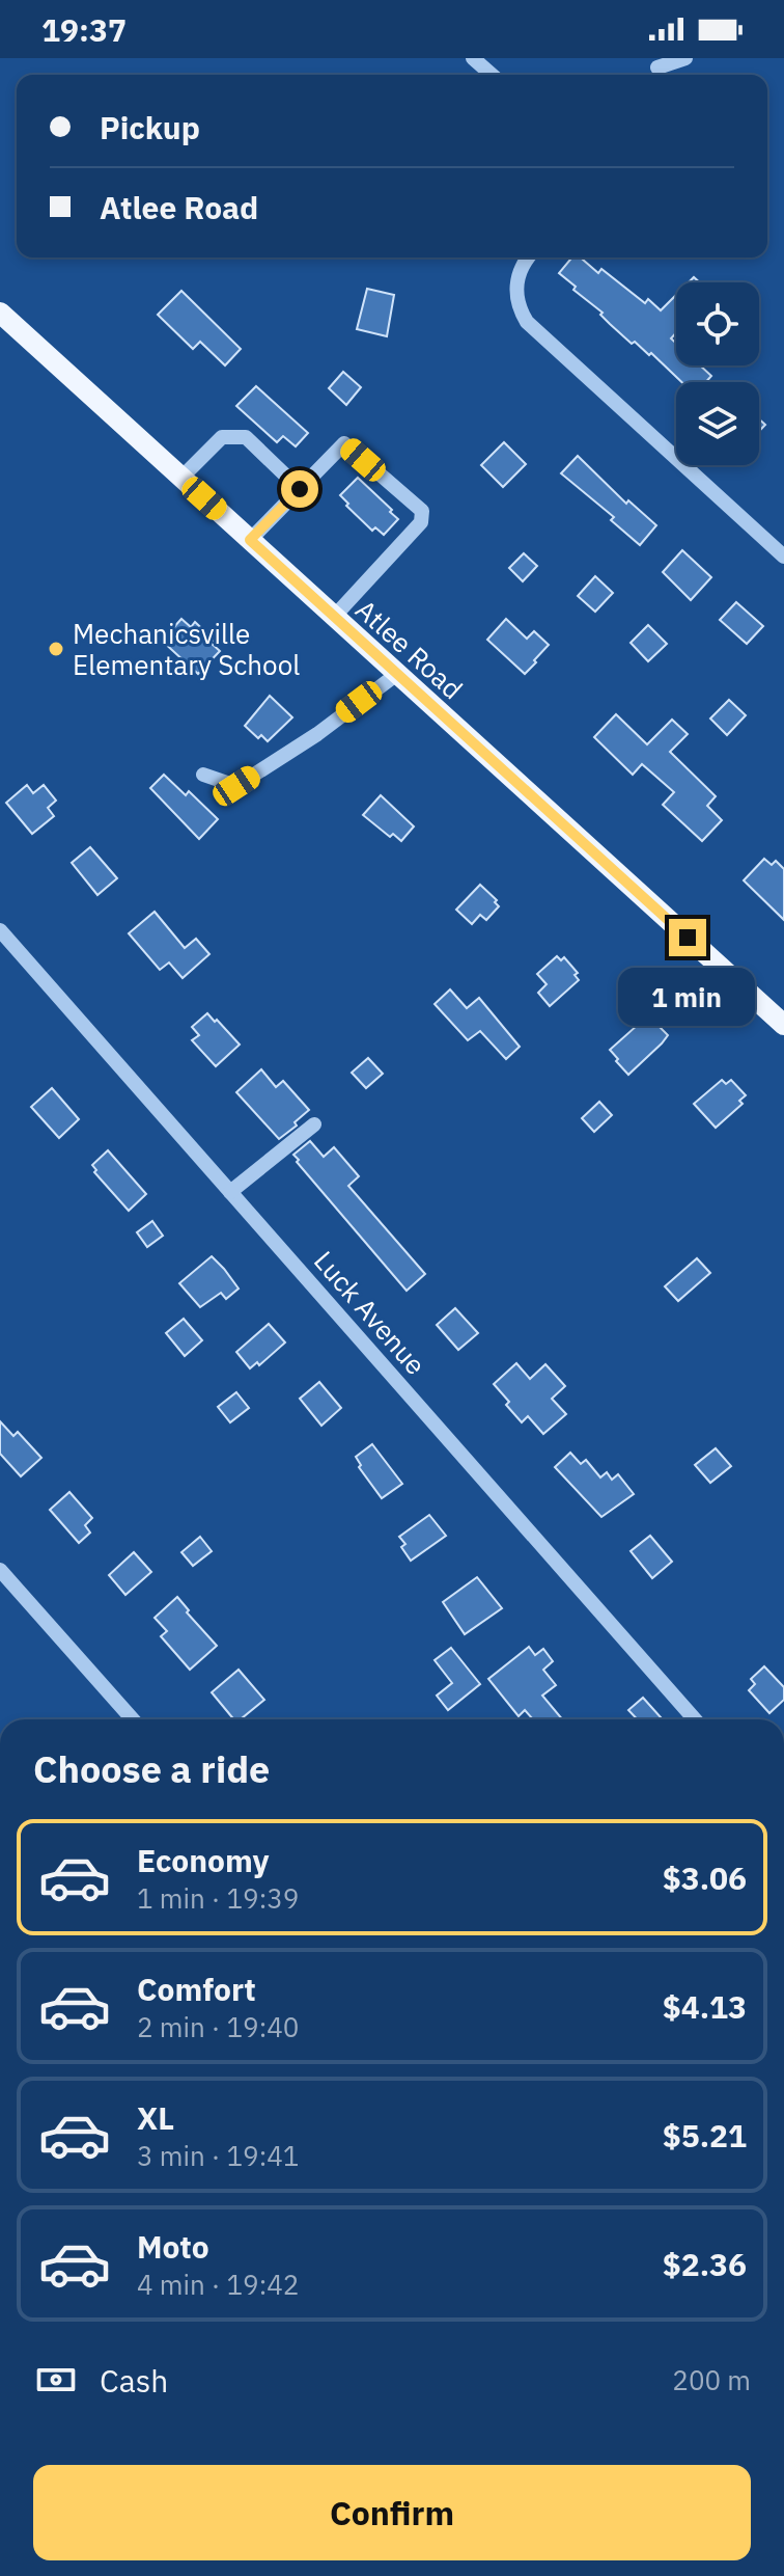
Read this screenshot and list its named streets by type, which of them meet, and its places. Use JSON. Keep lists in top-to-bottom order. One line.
{"streets":{"main road":["Atlee Road"],"street":["Luck Avenue"]},"places":["Mechanicsville Elementary School"],"page":{"status":"19:37","banner":["Pickup","Atlee Road"],"bubble":"1 min","heading":"Choose a ride","list":[{"name":"Economy","note":"1 min · 19:39","value":"$3.06"},{"name":"Comfort","note":"2 min · 19:40","value":"$4.13"},{"name":"XL","note":"3 min · 19:41","value":"$5.21"},{"name":"Moto","note":"4 min · 19:42","value":"$2.36"}],"pay":["Cash","200 m"],"buttons":"Confirm"}}
